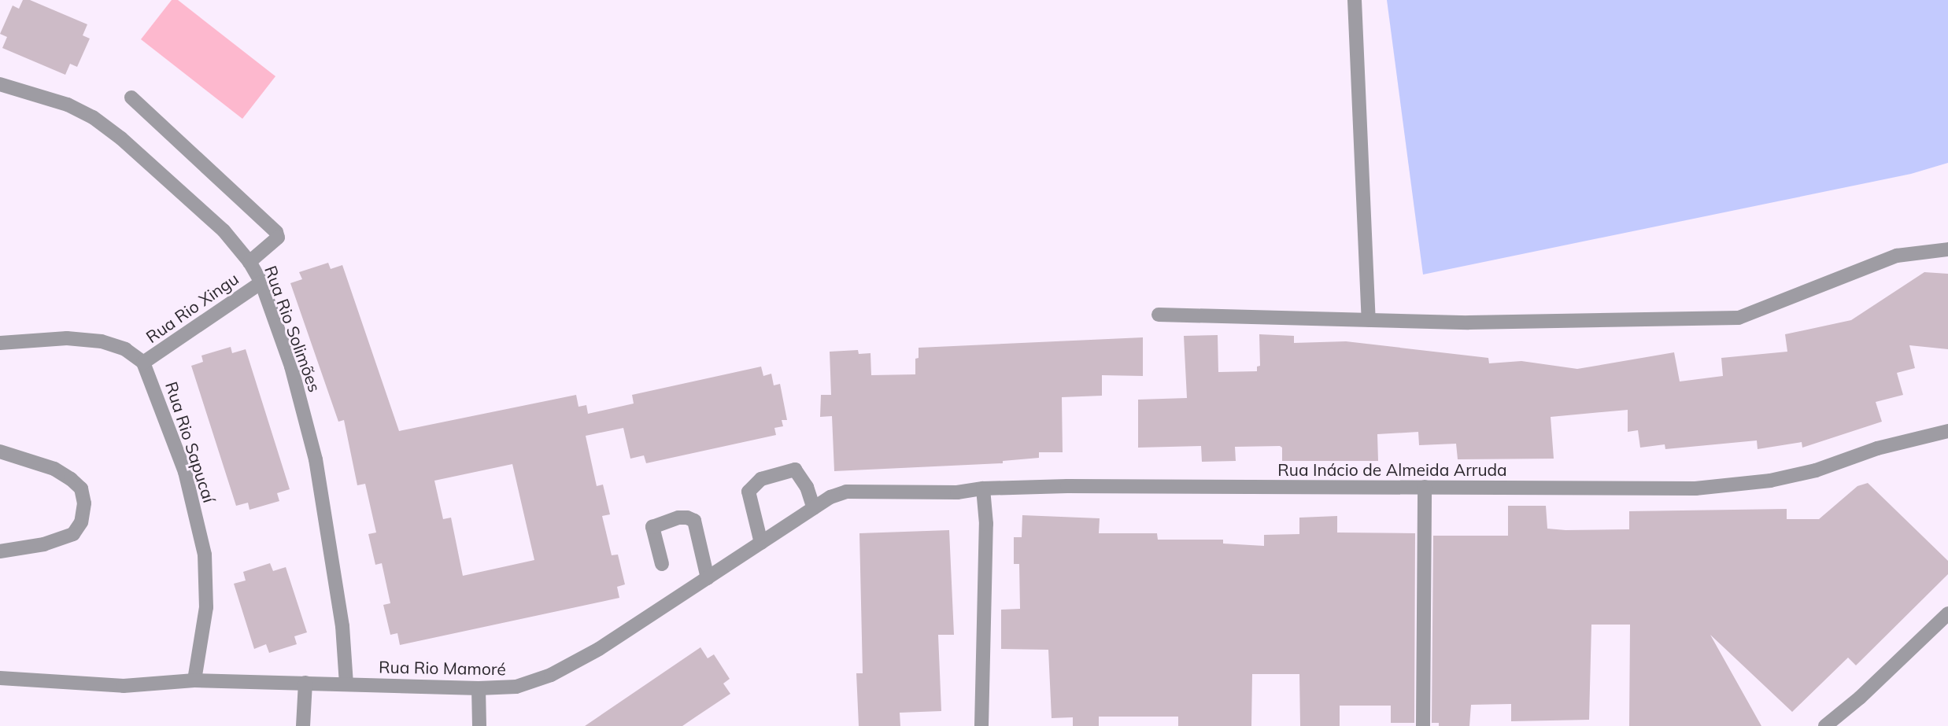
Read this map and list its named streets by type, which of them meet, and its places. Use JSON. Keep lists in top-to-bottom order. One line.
{"streets":{"street":["Rua Rio Xingu","Rua Rio Solimões","Rua Rio Sapucaí","Rua Inácio de Almeida Arruda","Rua Rio Mamoré"]},"crossings":[["Rua Rio Xingu","Rua Rio Solimões"],["Rua Rio Xingu","Rua Rio Sapucaí"],["Rua Rio Solimões","Rua Rio Mamoré"],["Rua Rio Sapucaí","Rua Rio Mamoré"],["Rua Inácio de Almeida Arruda","Rua Rio Mamoré"]]}
